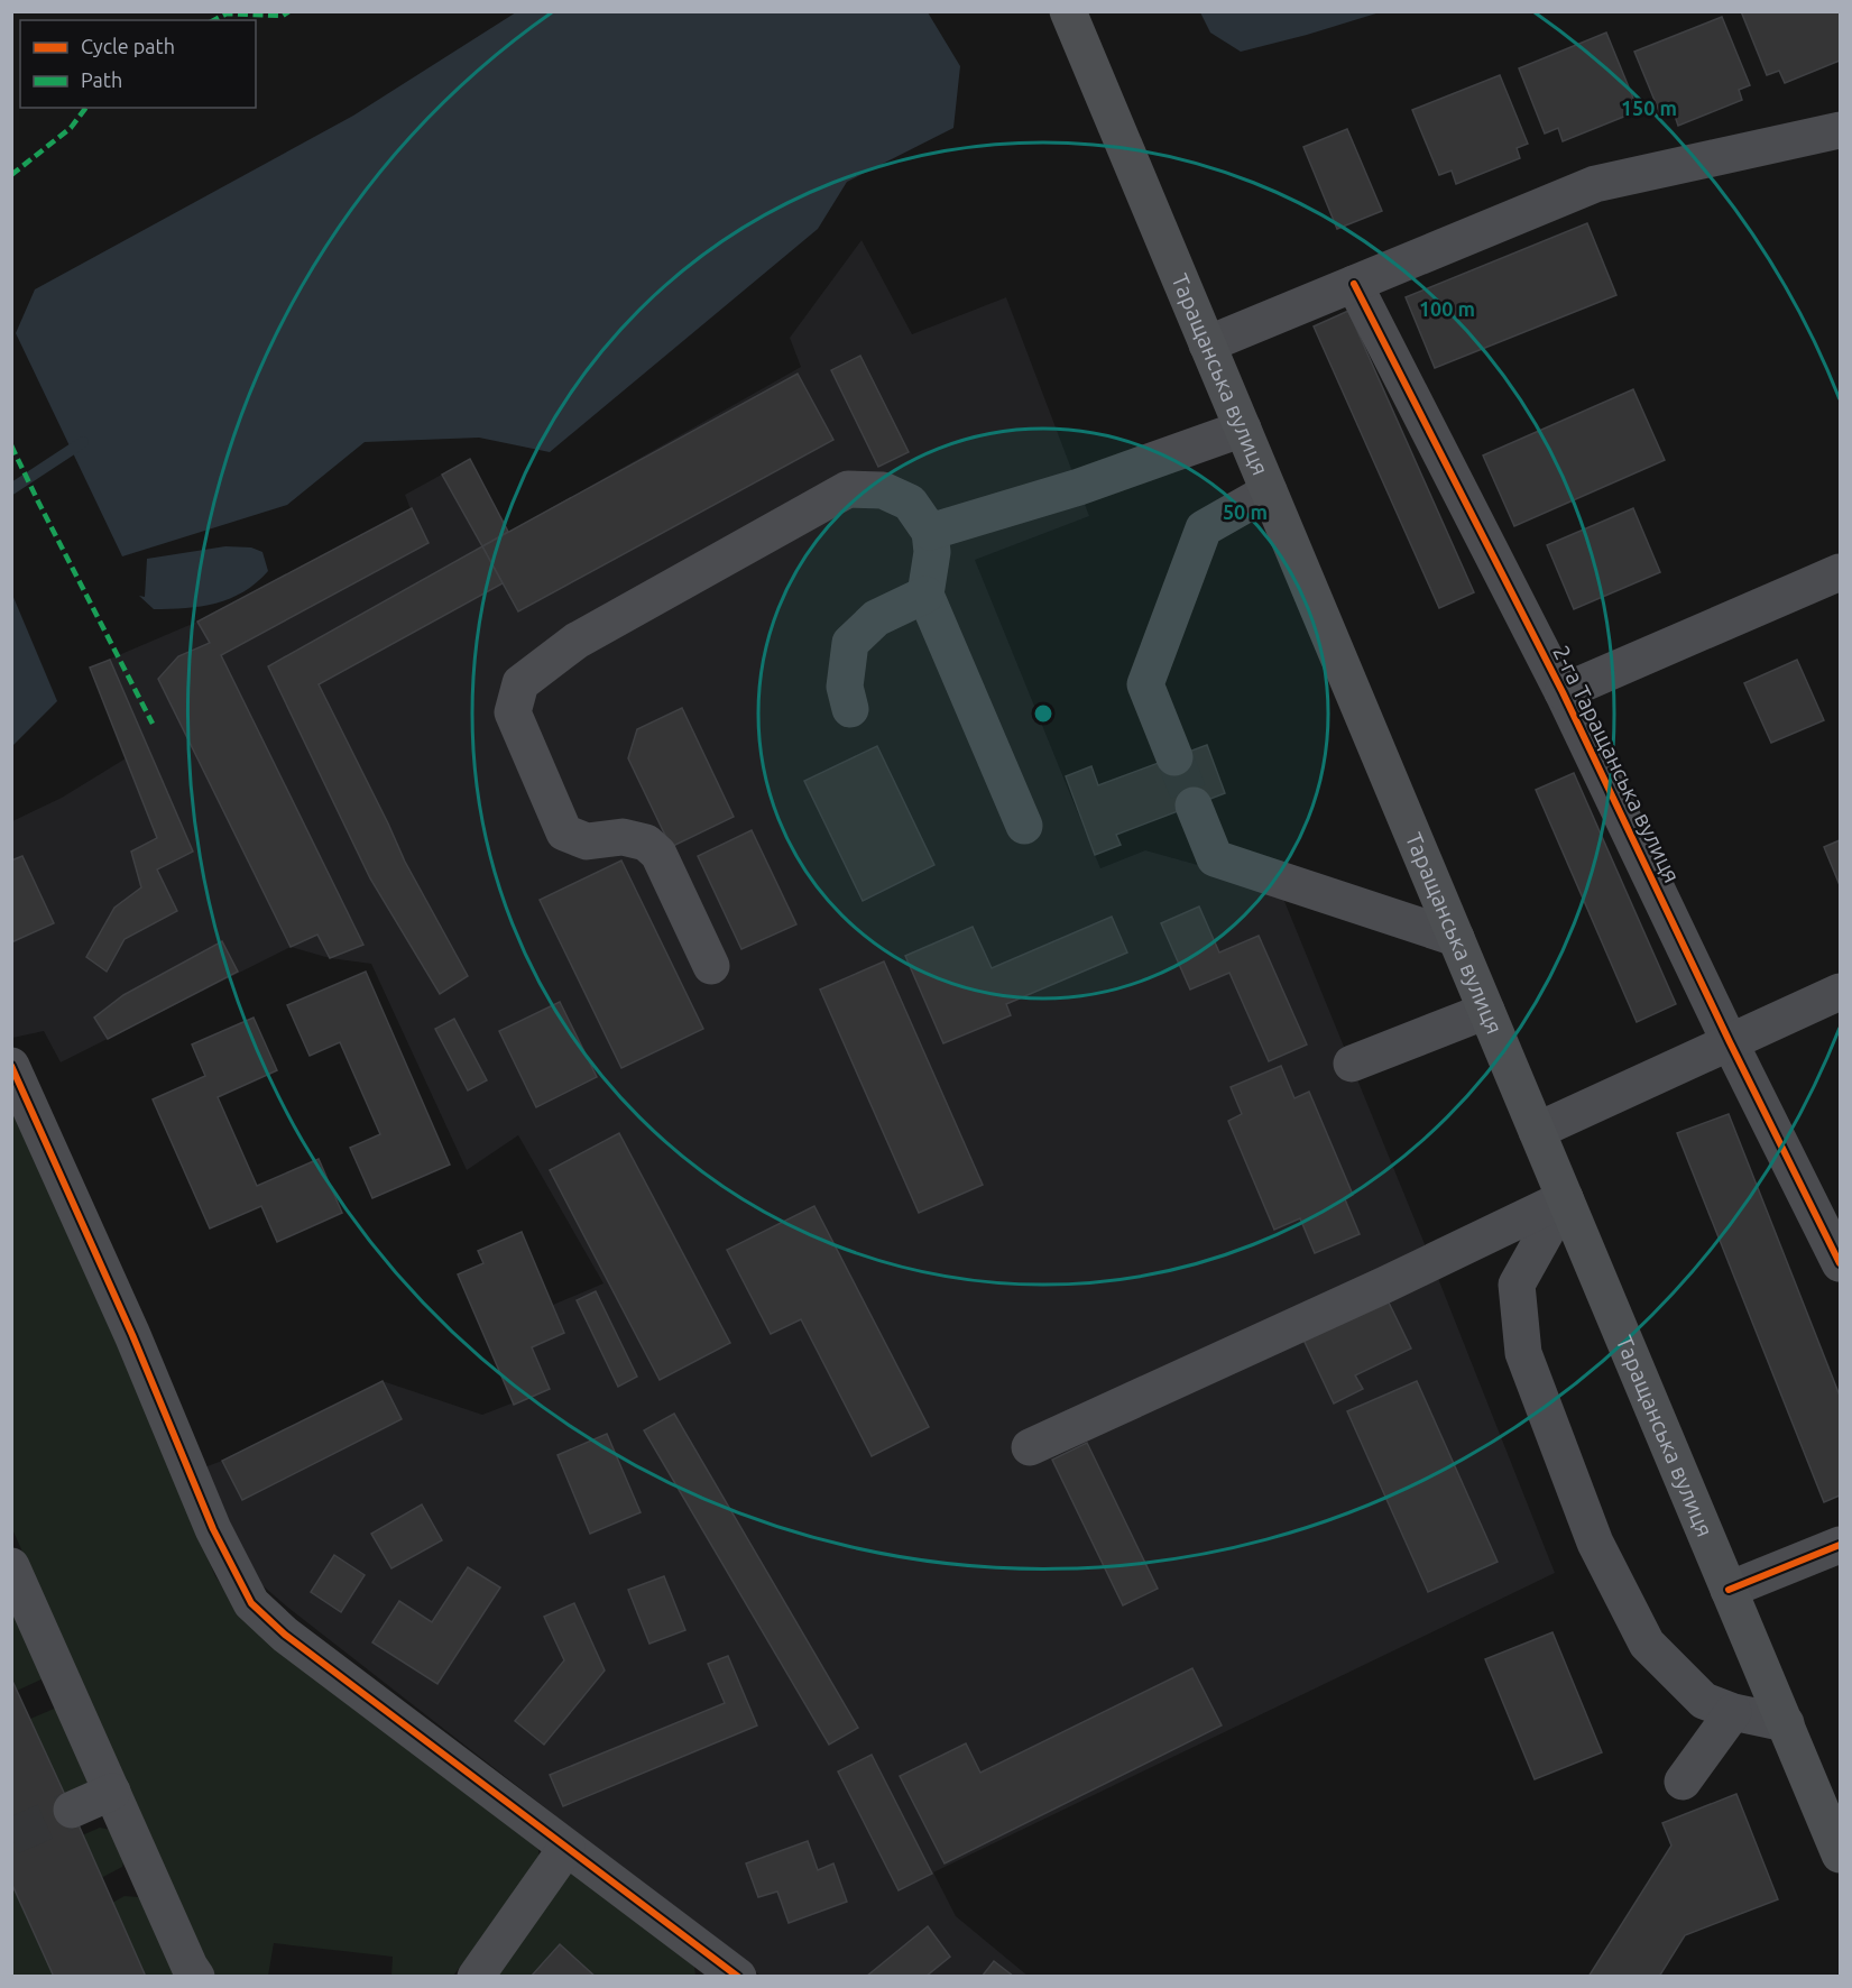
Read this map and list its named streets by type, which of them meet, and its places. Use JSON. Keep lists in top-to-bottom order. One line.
{"streets":{"main road":["Таращанська вулиця"],"street":["2-га Таращанська вулиця"]},"legend":["Cycle path","Path"],"rings":["150 m","100 m","50 m"]}
